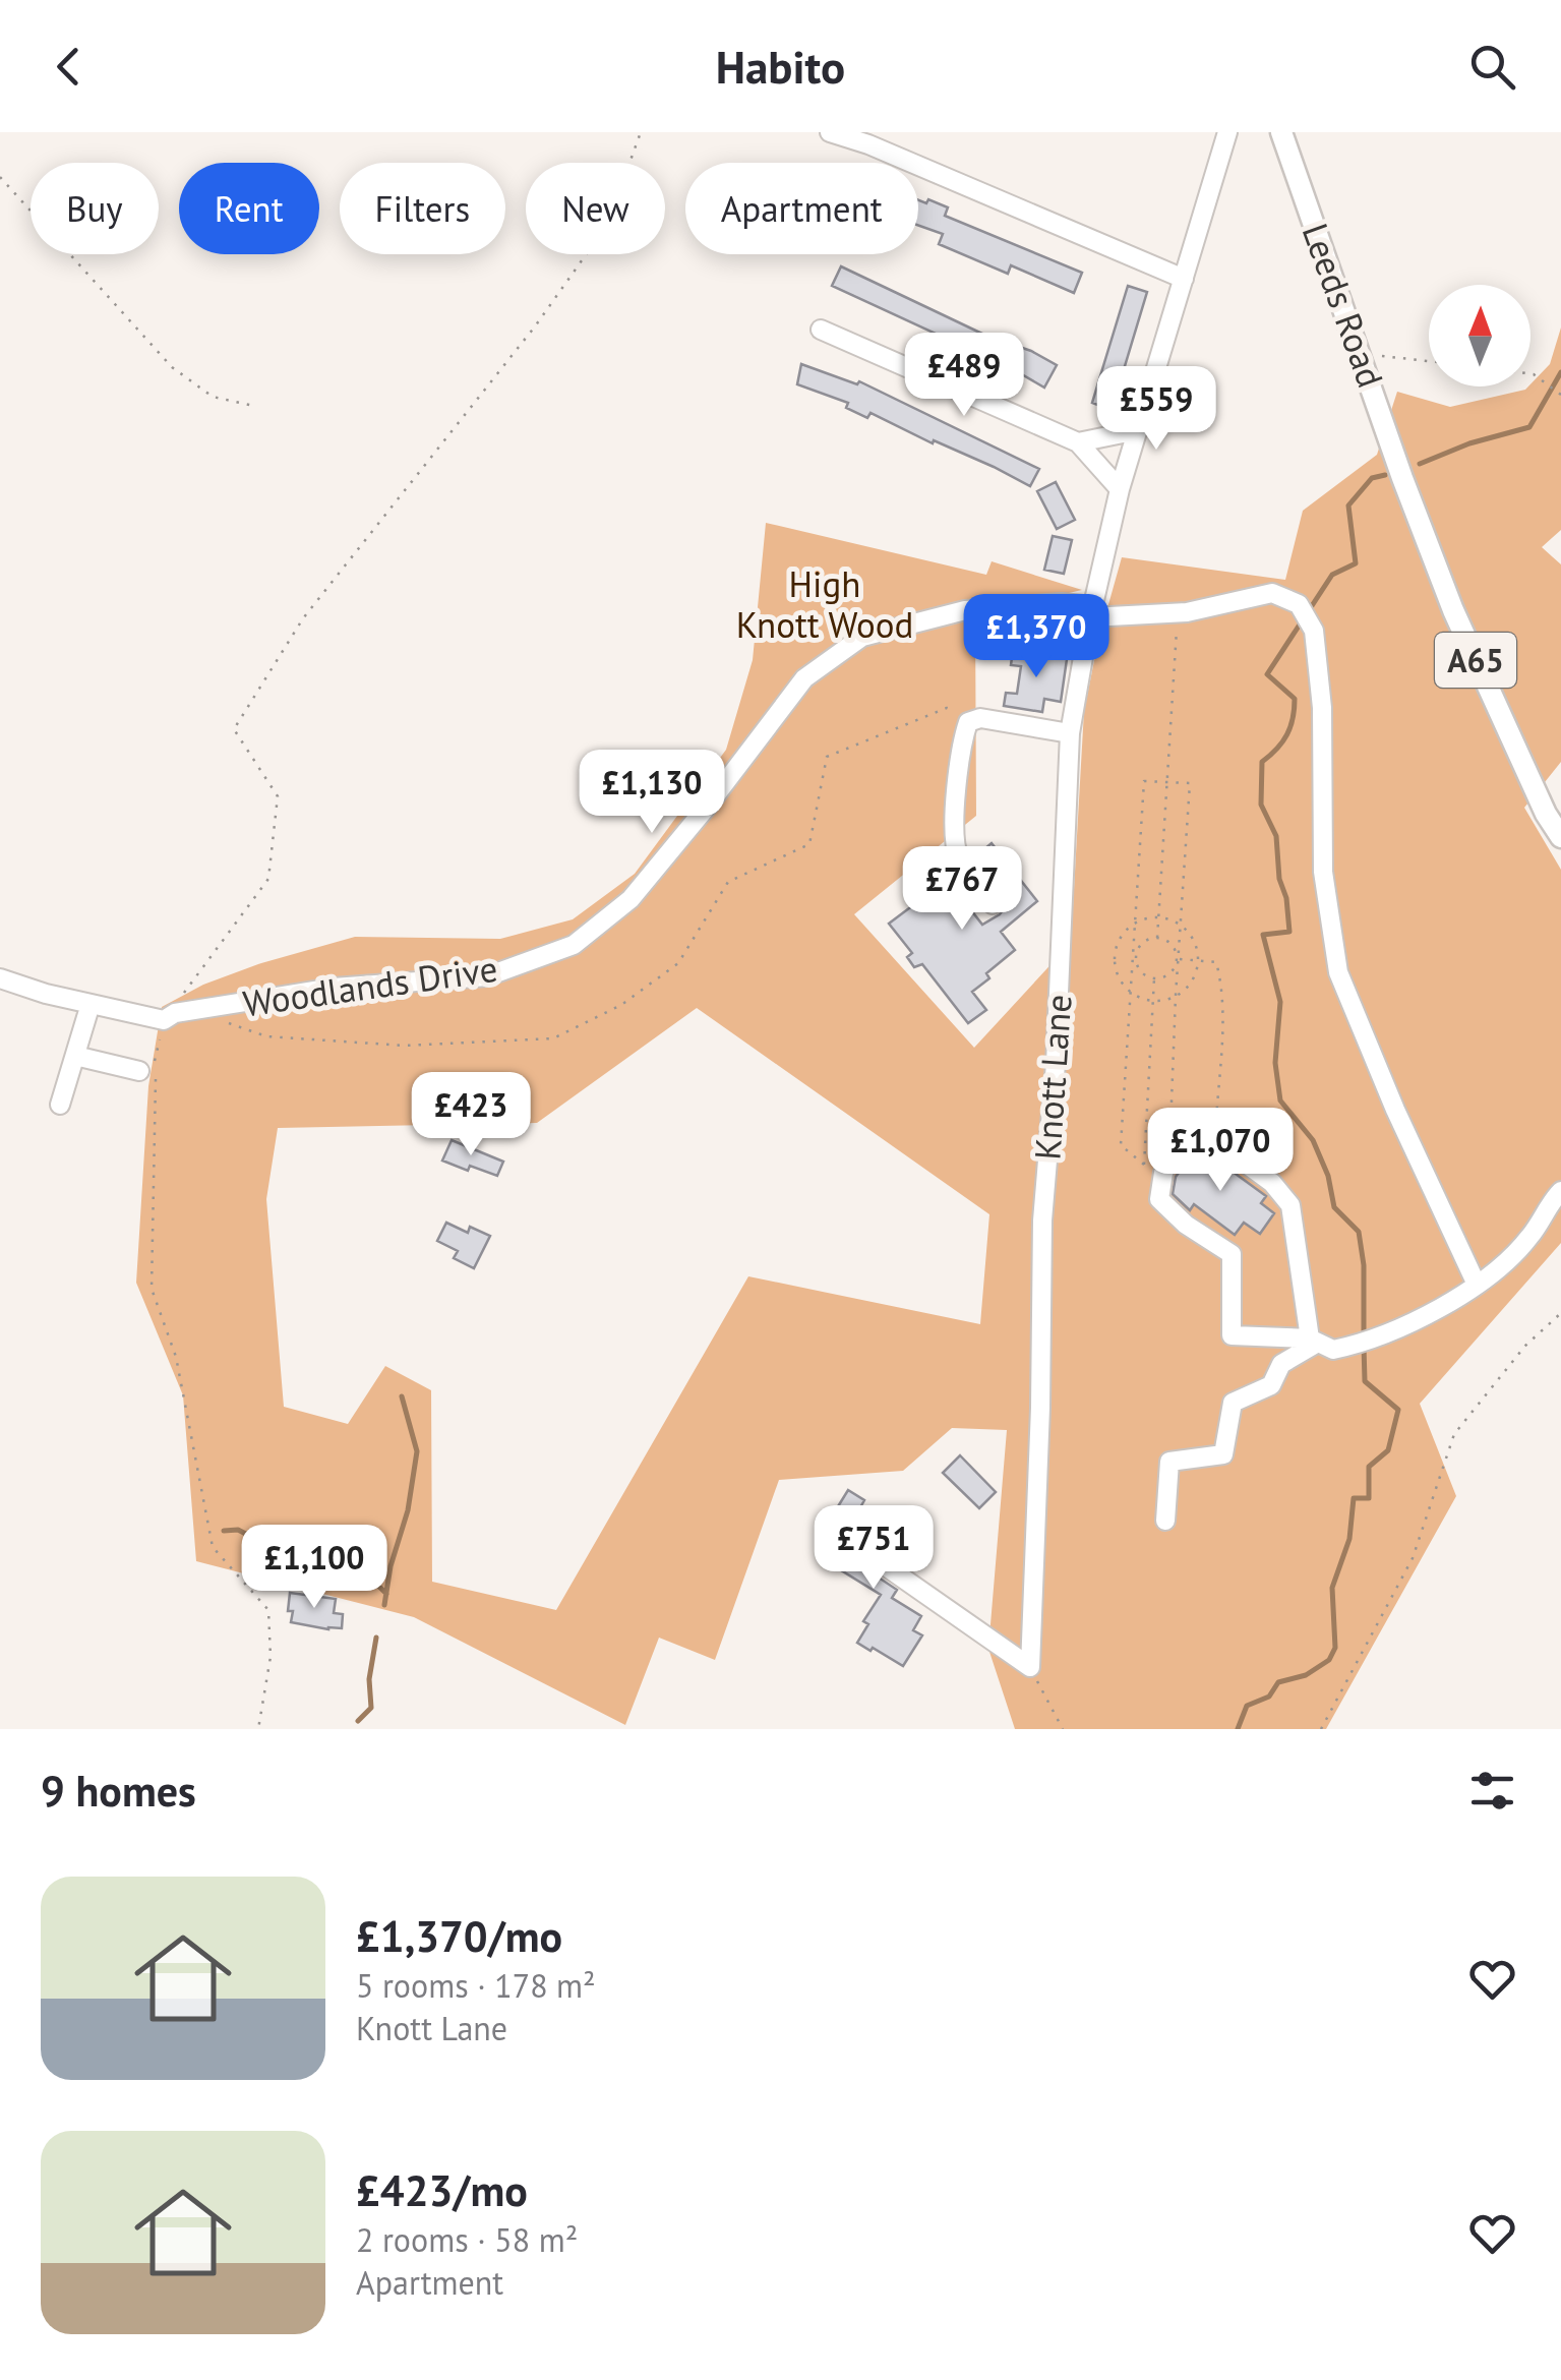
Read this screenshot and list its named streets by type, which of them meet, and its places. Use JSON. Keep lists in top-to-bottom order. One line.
{"streets":{"main road":["Leeds Road","A65"],"street":["Woodlands Drive","Knott Lane"]},"crossings":[["Woodlands Drive","Knott Lane"]],"parks":["High Knott Wood"],"north":"top","page":{"header":"Habito","chip":["Buy","Rent","Filters","New","Apartment"],"price":["£489","£559","£1,370","£1,130","£767","£423","£1,070","£751","£1,100"],"heading":"9 homes","list":[{"name":"£1,370/mo","note":"5 rooms · 178 m² · Knott Lane"},{"name":"£423/mo","note":"2 rooms · 58 m² · Apartment"}]}}
